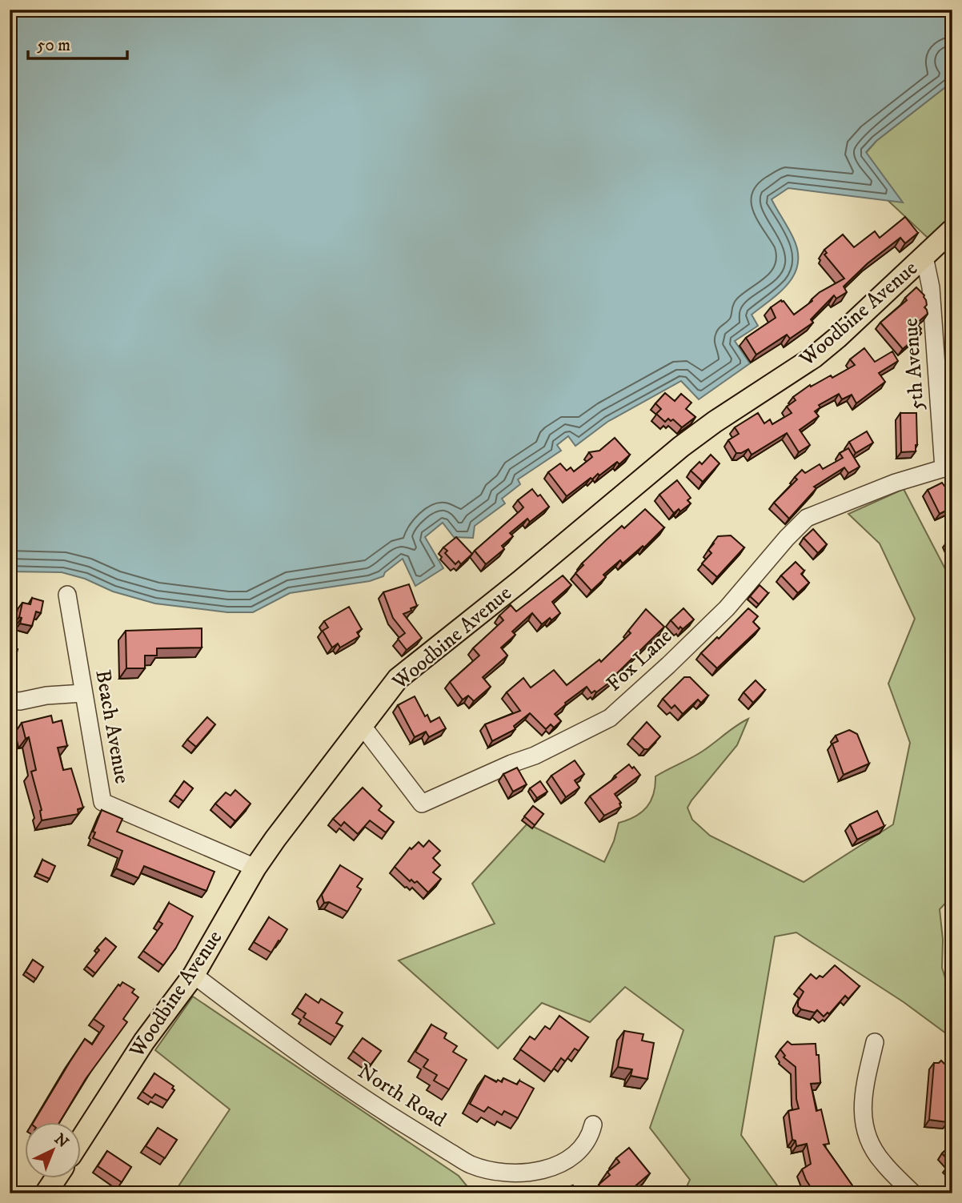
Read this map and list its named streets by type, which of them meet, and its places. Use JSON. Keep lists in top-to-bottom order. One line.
{"streets":{"main road":["Woodbine Avenue"],"street":["5th Avenue","Fox Lane","Beach Avenue","North Road"]},"crossings":[["Woodbine Avenue","5th Avenue"],["Woodbine Avenue","Fox Lane"],["Woodbine Avenue","Beach Avenue"],["Woodbine Avenue","North Road"],["5th Avenue","Fox Lane"]],"scale_bar":"50 m","north":"top right"}
